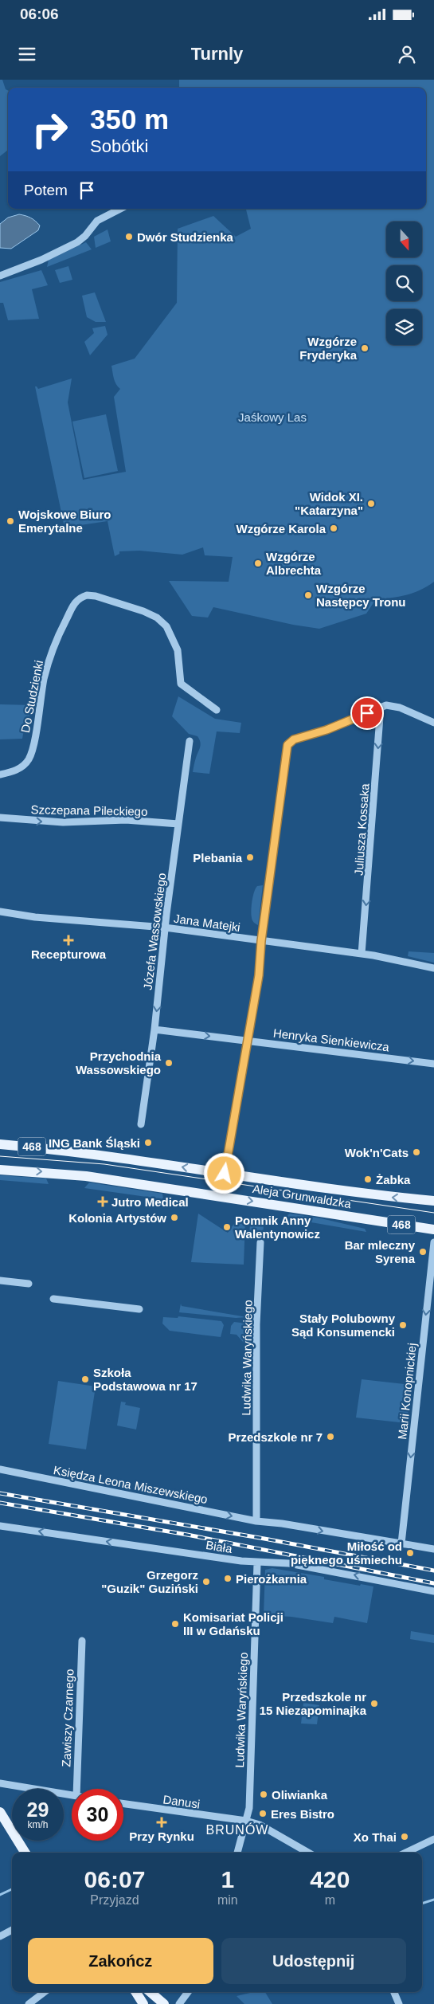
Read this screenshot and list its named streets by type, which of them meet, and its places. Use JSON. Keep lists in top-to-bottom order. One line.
{"streets":{"main road":["468","Aleja Grunwaldzka"],"street":["Do Studzienki","Szczepana Pileckiego","Juliusza Kossaka","Jana Matejki","Józefa Wassowskiego","Henryka Sienkiewicza","Ludwika Waryńskiego","Marii Konopnickiej","Księdza Leona Miszewskiego","Biała","Zawiszy Czarnego","Danusi"]},"crossings":[["Szczepana Pileckiego","Józefa Wassowskiego"],["Juliusza Kossaka","Jana Matejki"],["Jana Matejki","Józefa Wassowskiego"],["Józefa Wassowskiego","Henryka Sienkiewicza"],["Ludwika Waryńskiego","Księdza Leona Miszewskiego"],["Ludwika Waryńskiego","Biała"],["Ludwika Waryńskiego","Danusi"],["Marii Konopnickiej","Księdza Leona Miszewskiego"]],"one_way":["Szczepana Pileckiego","Juliusza Kossaka","Henryka Sienkiewicza","Marii Konopnickiej","Księdza Leona Miszewskiego","Biała"],"districts":["BRUNÓW"],"parks":["Jaśkowy Las"],"places":{"other":["Dwór Studzienka","Wzgórze Fryderyka","Widok XI. \"Katarzyna\"","Wojskowe Biuro Emerytalne","Wzgórze Karola","Wzgórze Albrechta","Wzgórze Następcy Tronu","Plebania","Przychodnia Wassowskiego","ING Bank Śląski","Wok'n'Cats","Żabka","Kolonia Artystów","Pomnik Anny Walentynowicz","Bar mleczny Syrena","Stały Polubowny Sąd Konsumencki","Szkoła Podstawowa nr 17","Przedszkole nr 7","Miłość od pięknego uśmiechu","Pierożkarnia","Grzegorz \"Guzik\" Guziński","Komisariat Policji III w Gdańsku","Przedszkole nr 15 Niezapominajka","Oliwianka","Eres Bistro","Xo Thai"],"health":["Recepturowa","Jutro Medical","Przy Rynku"]},"north":"bottom","page":{"status":"06:06","header":"Turnly","turn":["350 m","Sobótki"],"then":"Potem","speed":"29 km/h","limit":"30","eta":["06:07","Przyjazd","1","min","420","m"],"buttons":["Zakończ","Udostępnij"]}}
